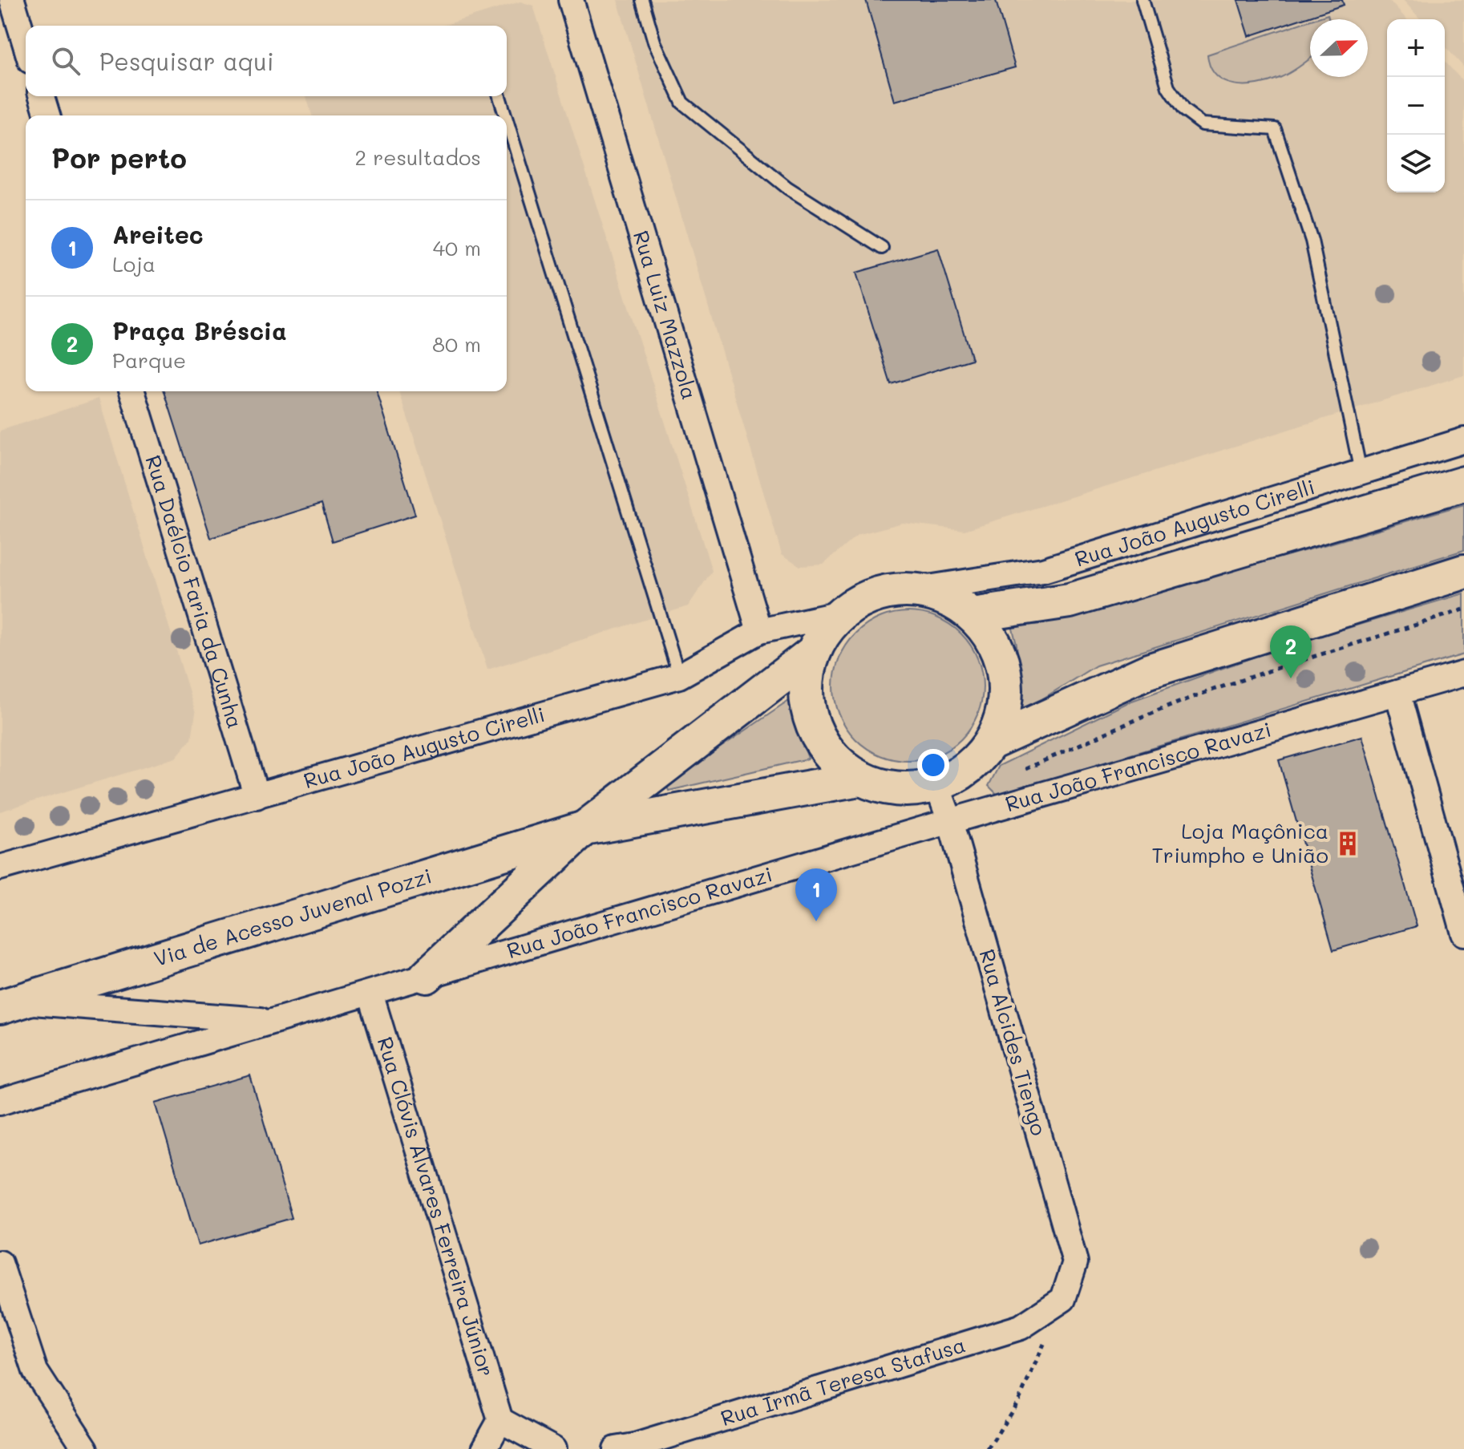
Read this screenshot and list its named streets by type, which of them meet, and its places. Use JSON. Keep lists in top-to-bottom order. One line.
{"streets":{"main road":["Via de Acesso Juvenal Pozzi"],"street":["Rua Luiz Mazzola","Rua João Augusto Cirelli","Rua Daélcio Faria da Cunha","Rua João Francisco Ravazi","Rua Alcides Tiengo","Rua Clóvis Álvares Ferreira Júnior","Rua Irmã Teresa Stafusa"]},"crossings":[["Rua Luiz Mazzola","Rua João Augusto Cirelli"],["Rua João Augusto Cirelli","Rua Daélcio Faria da Cunha"],["Rua João Augusto Cirelli","Via de Acesso Juvenal Pozzi"],["Rua João Augusto Cirelli","Rua Alcides Tiengo"],["Rua João Francisco Ravazi","Rua Alcides Tiengo"],["Rua João Francisco Ravazi","Rua Clóvis Álvares Ferreira Júnior"],["Via de Acesso Juvenal Pozzi","Rua Alcides Tiengo"],["Rua Alcides Tiengo","Rua Irmã Teresa Stafusa"]],"places":{"building":["Loja Maçônica Triumpho e União"]},"north":"right","page":{"map_buttons":["+","−"],"search":"Pesquisar aqui","heading":["Por perto","2 resultados"],"list":[{"mark":"1","name":"Areitec","note":"Loja","value":"40 m"},{"mark":"2","name":"Praça Bréscia","note":"Parque","value":"80 m"}],"pins":["2","1"]}}
